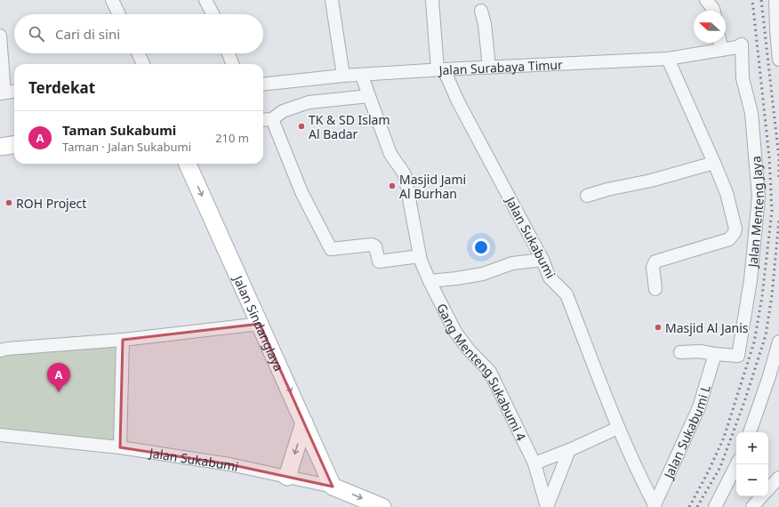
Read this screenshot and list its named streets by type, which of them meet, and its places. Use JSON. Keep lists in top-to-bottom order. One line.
{"streets":{"street":["Jalan Surabaya Timur","Jalan Menteng Jaya","Jalan Sukabumi","Jalan Sindanglaya","Gang Menteng Sukabumi 4","Jalan Sukabumi L"]},"crossings":[["Jalan Surabaya Timur","Jalan Menteng Jaya"],["Jalan Surabaya Timur","Jalan Sukabumi"],["Jalan Surabaya Timur","Gang Menteng Sukabumi 4"],["Jalan Menteng Jaya","Jalan Sukabumi L"],["Jalan Sukabumi","Jalan Sindanglaya"],["Jalan Sukabumi","Jalan Sukabumi L"]],"one_way":["Jalan Sindanglaya"],"places":["TK & SD Islam Al Badar","Masjid Jami Al Burhan","ROH Project","Masjid Al Janis"],"north":"left","page":{"search":"Cari di sini","heading":"Terdekat","list":[{"mark":"A","name":"Taman Sukabumi","note":"Taman · Jalan Sukabumi","value":"210 m"}],"pins":"A","map_buttons":["+","−"]}}
